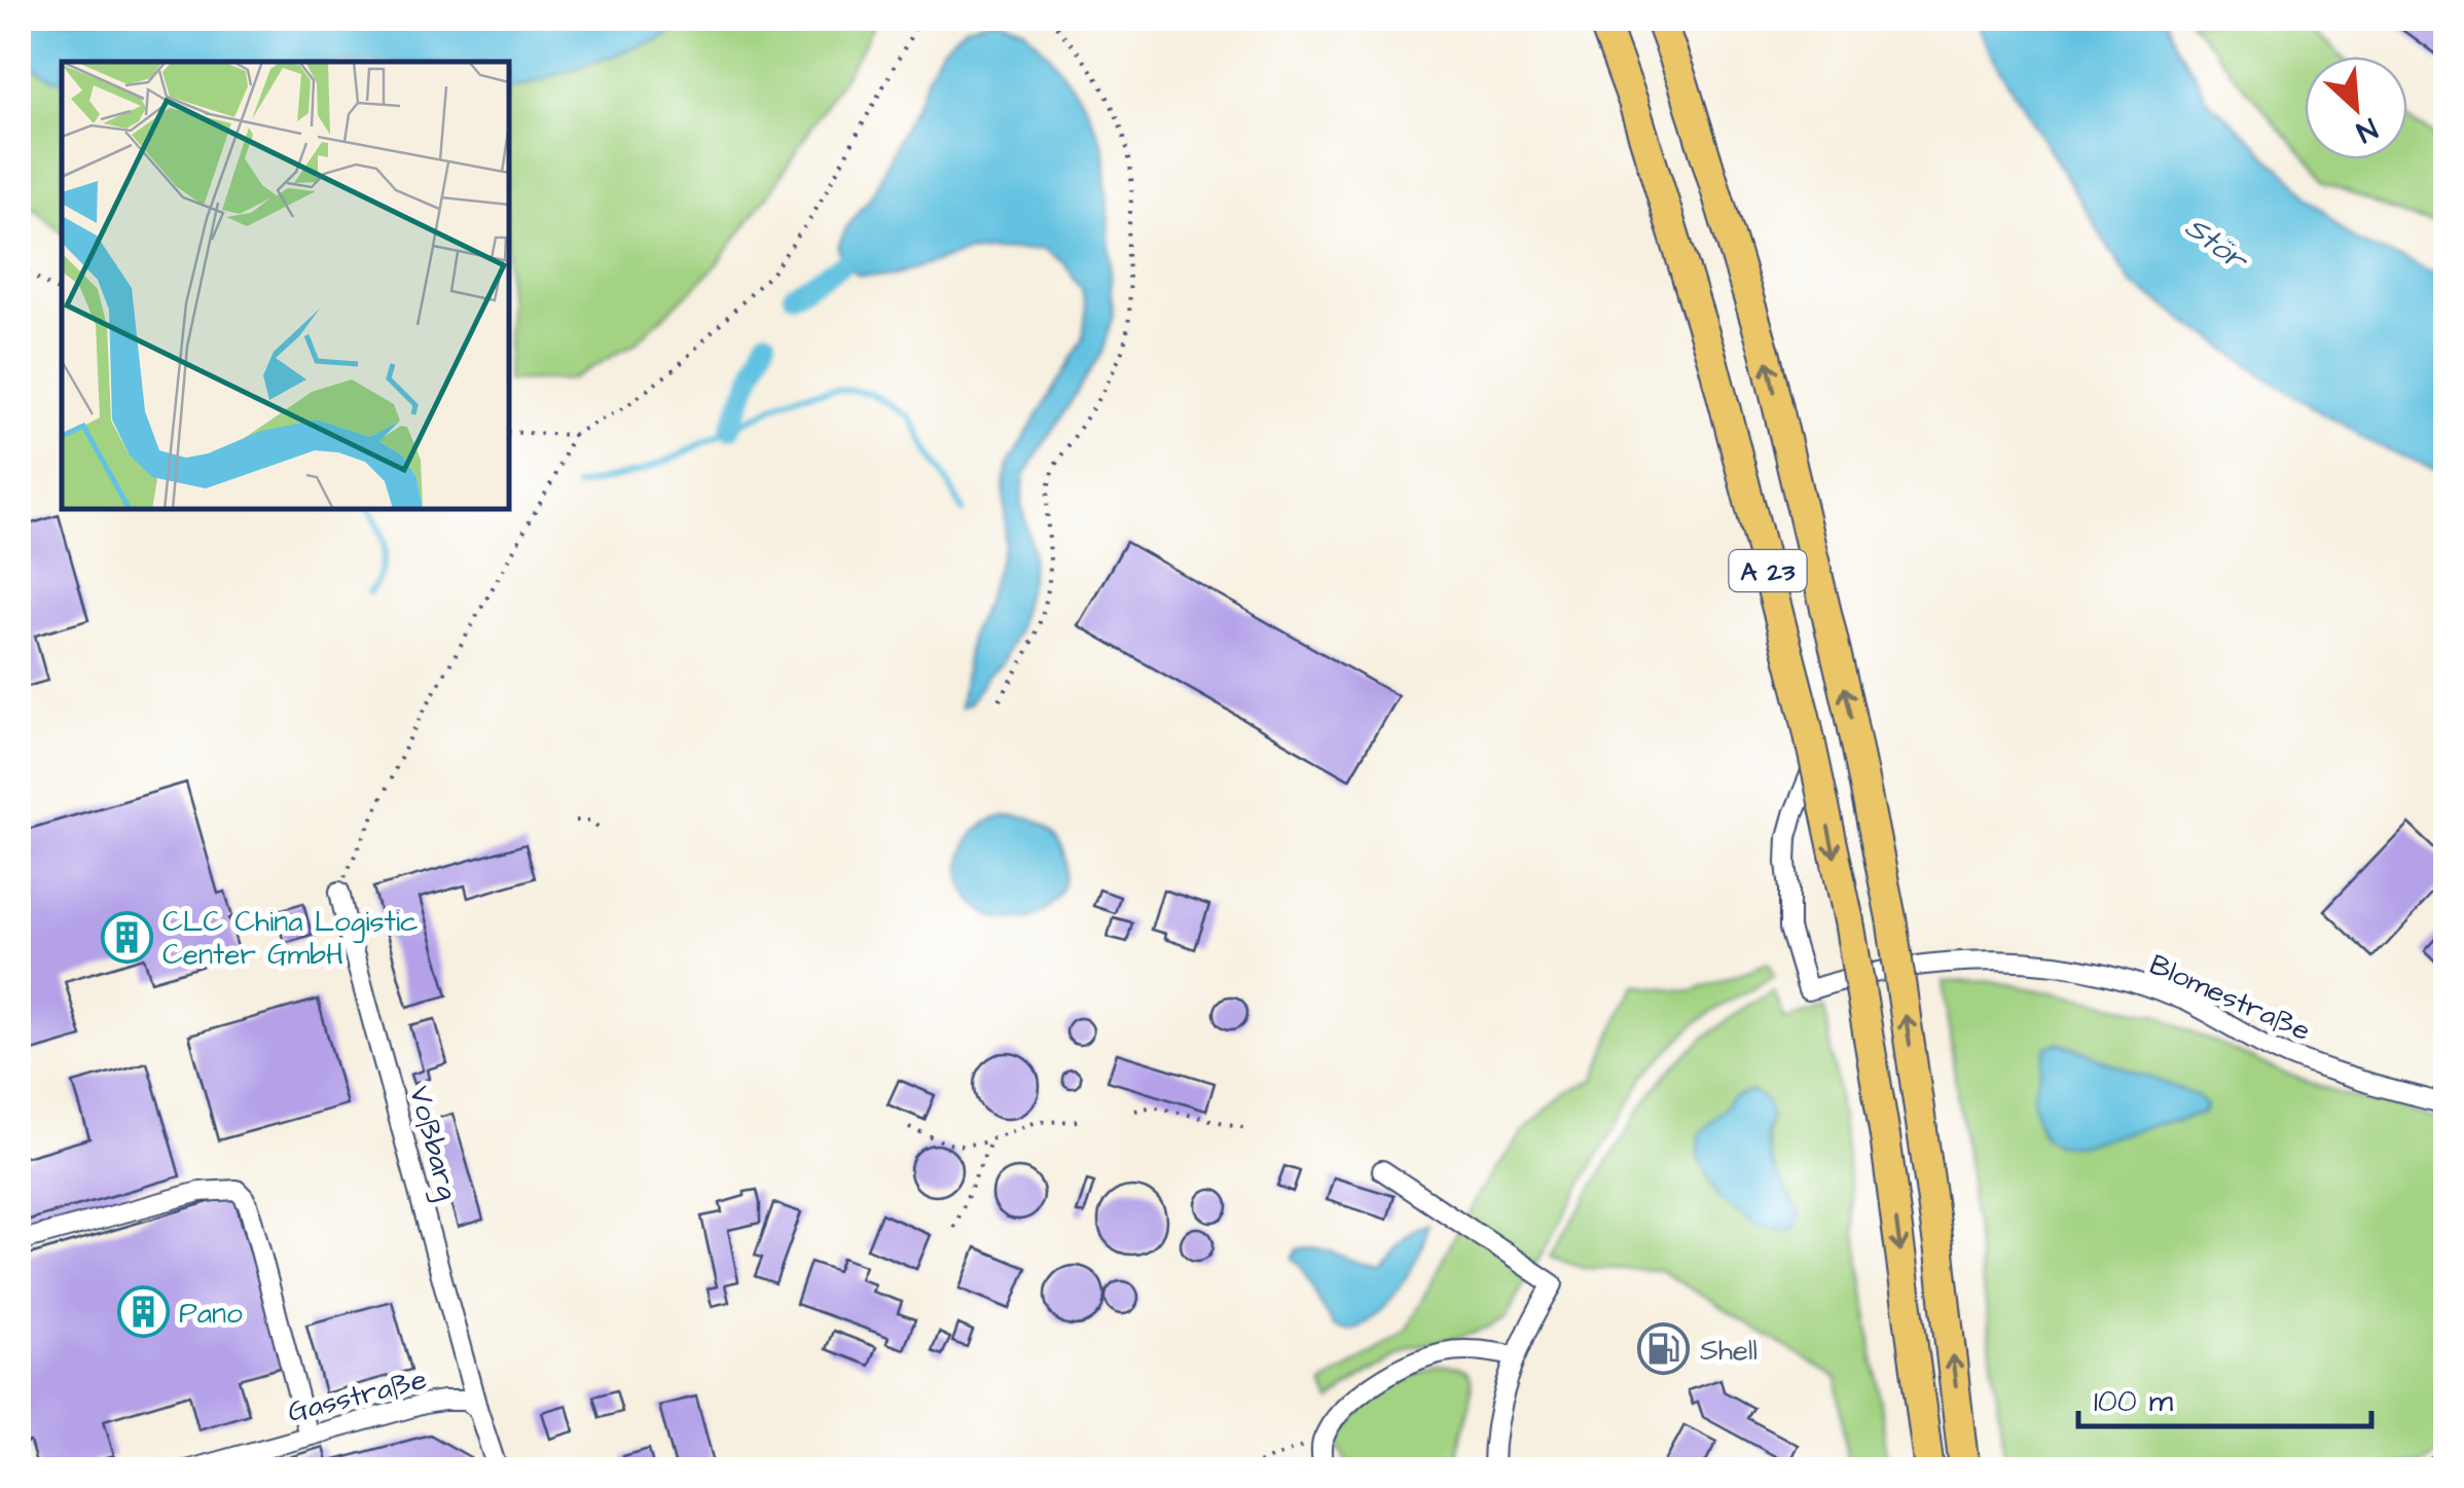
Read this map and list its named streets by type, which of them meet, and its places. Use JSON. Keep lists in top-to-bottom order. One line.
{"streets":{"highway":["A 23"],"street":["Blomestraße","Voßbarg","Gasstraße"]},"crossings":[["Voßbarg","Gasstraße"]],"water":["Stör"],"places":{"building":["CLC China Logistic Center GmbH","Pano"],"fuel station":["Shell"]},"scale_bar":"100 m","north":"bottom right"}
